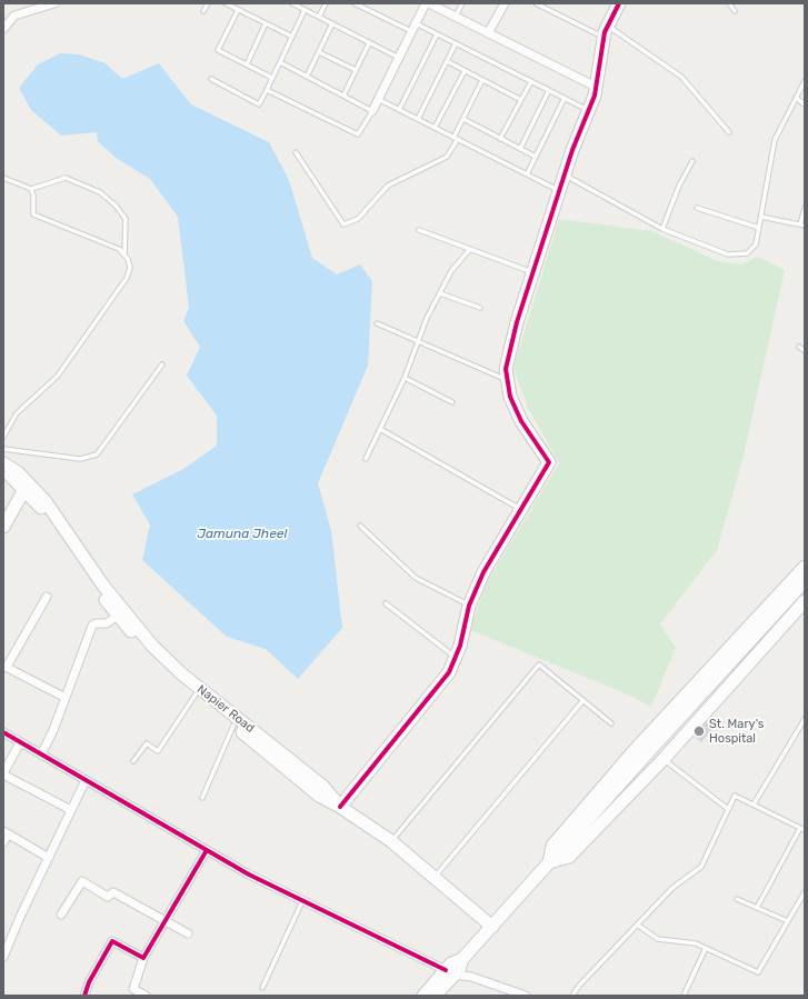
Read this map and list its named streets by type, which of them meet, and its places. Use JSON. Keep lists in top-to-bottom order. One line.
{"streets":{"main road":["Napier Road"]},"water":["Jamuna Jheel"],"places":["St. Mary's Hospital"]}
